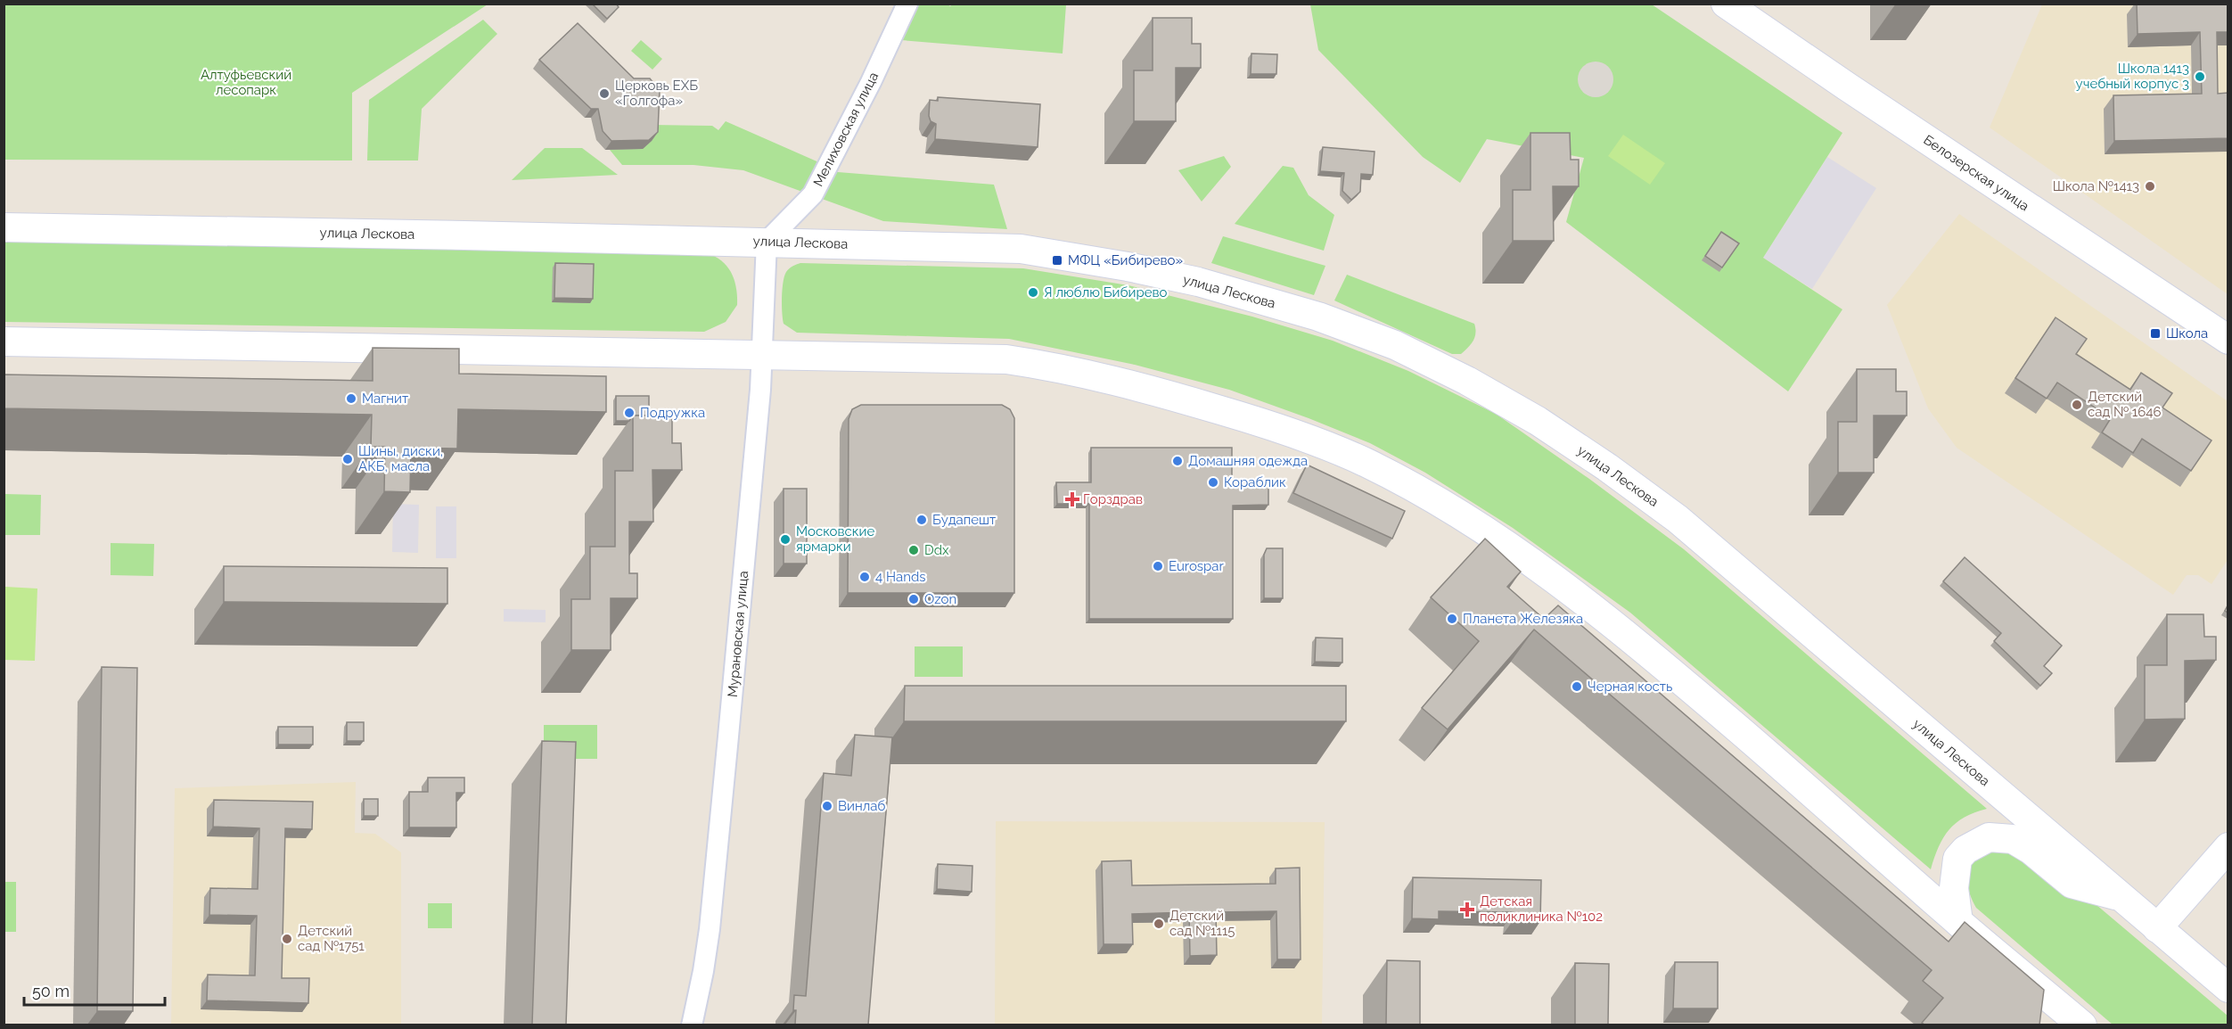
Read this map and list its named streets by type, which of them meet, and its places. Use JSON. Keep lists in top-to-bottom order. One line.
{"streets":{"main road":["Белозерская улица","улица Лескова"],"street":["Мелиховская улица","Мурановская улица"]},"crossings":[["Мелиховская улица","улица Лескова"],["Мелиховская улица","Мурановская улица"],["улица Лескова","Мурановская улица"]],"parks":["Алтуфьевский лесопарк"],"places":{"other":["Школа 1413 учебный корпус 3","Церковь ЕХБ «Голгофа»","Школа №1413","Я люблю Бибирево","Магнит","Детский сад № 1646","Подружка","Шины, диски, АКБ, масла","Домашняя одежда","Кораблик","Будапешт","Московские ярмарки","Ddx","Eurospar","4 Hands","Ozon","Планета Железяка","Черная кость","Винлаб","Детский сад №1115","Детский сад №1751"],"transit":["МФЦ «Бибирево»","Школа"],"health":["Горздрав","Детская поликлиника №102"]},"scale_bar":"50 m"}
